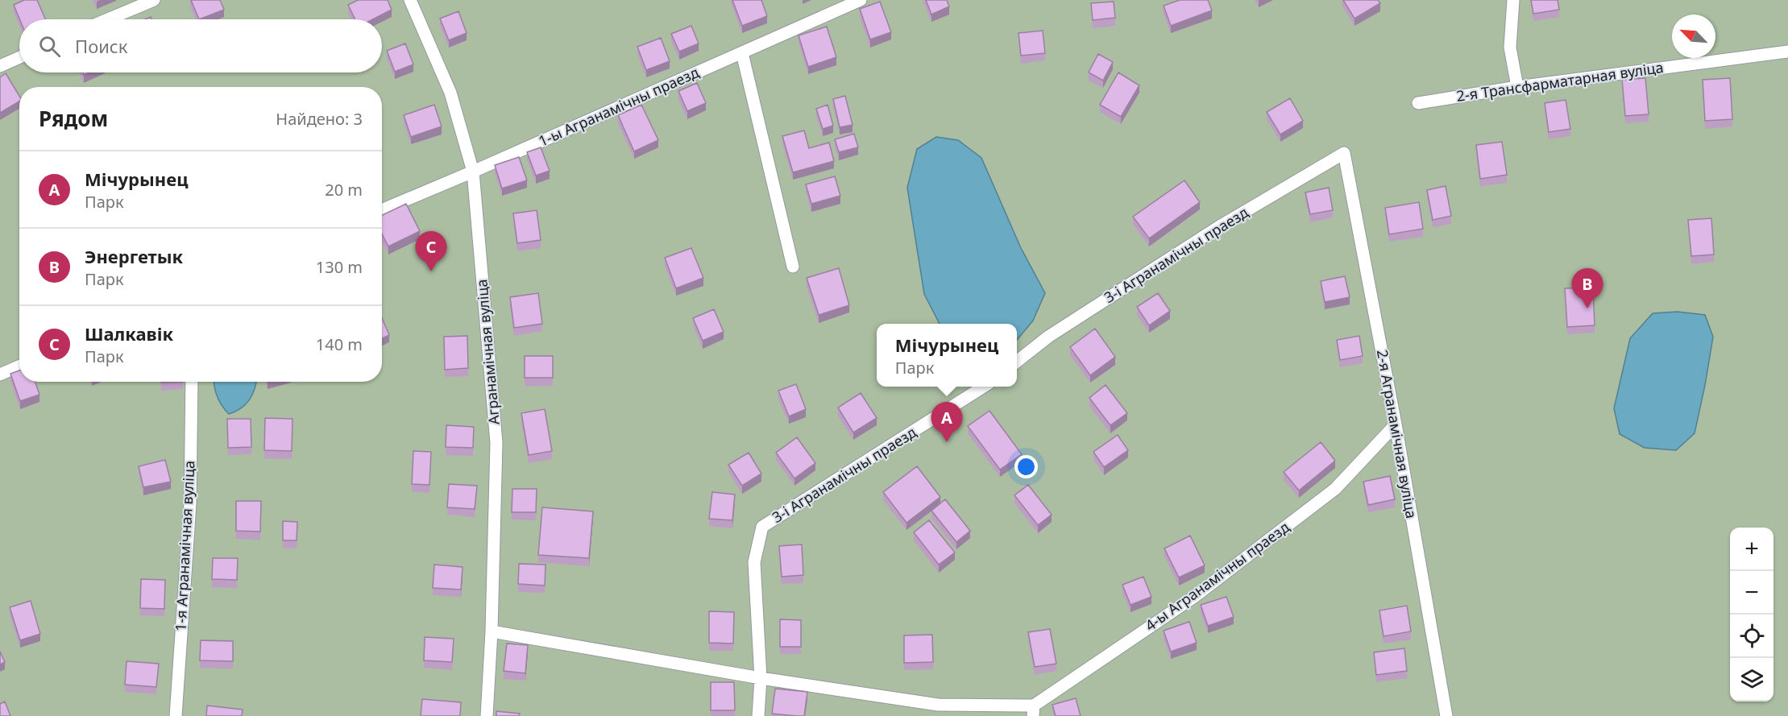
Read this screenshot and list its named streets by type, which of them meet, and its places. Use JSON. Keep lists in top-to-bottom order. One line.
{"streets":{"lane":["2-я Трансфарматарная вуліца","1-ы Агранамічны праезд","3-і Агранамічны праезд","Агранамічная вуліца","2-я Агранамічная вуліца","1-я Агранамічная вуліца","4-ы Агранамічны праезд"]},"crossings":[["1-ы Агранамічны праезд","Агранамічная вуліца"],["3-і Агранамічны праезд","2-я Агранамічная вуліца"],["2-я Агранамічная вуліца","4-ы Агранамічны праезд"]],"north":"top left","page":{"search":"Поиск","heading":["Рядом","Найдено: 3"],"list":[{"mark":"A","name":"Мічурынец","note":"Парк","value":"20 m"},{"mark":"B","name":"Энергетык","note":"Парк","value":"130 m"},{"mark":"C","name":"Шалкавік","note":"Парк","value":"140 m"}],"pins":["C","B","A"],"popup":["Мічурынец","Парк"],"map_buttons":["+","−"]}}
